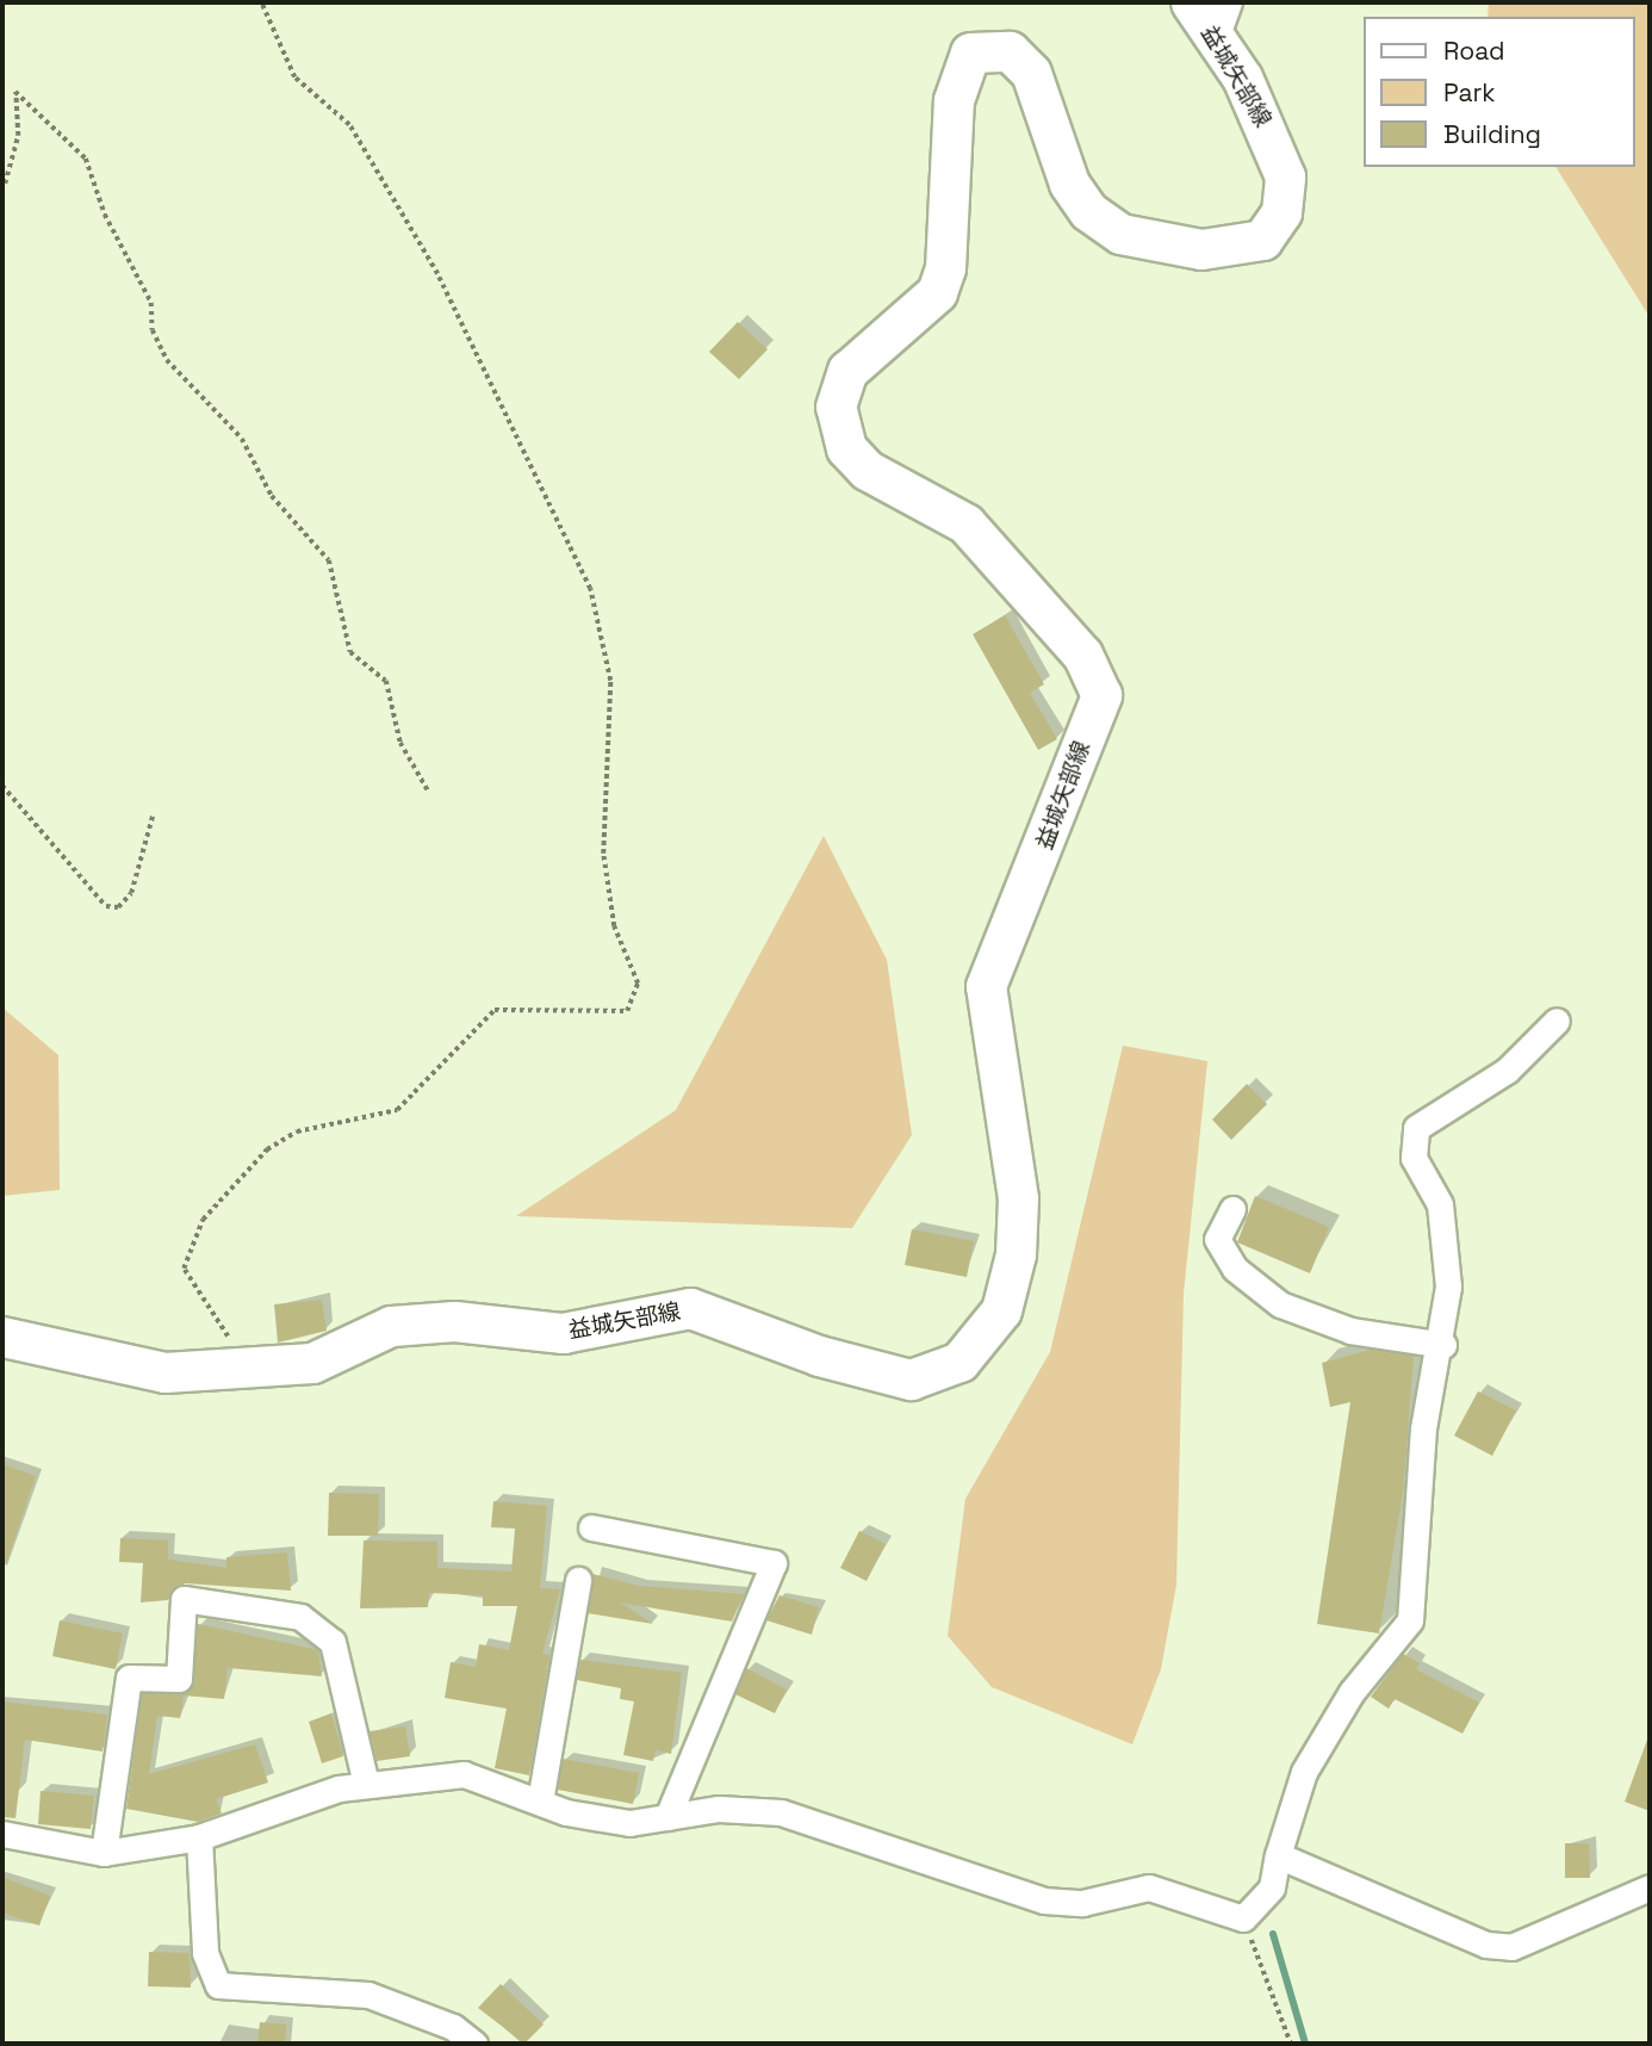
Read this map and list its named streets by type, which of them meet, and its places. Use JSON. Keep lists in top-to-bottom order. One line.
{"streets":{"main road":["益城矢部線"]},"legend":["Road","Park","Building"]}
